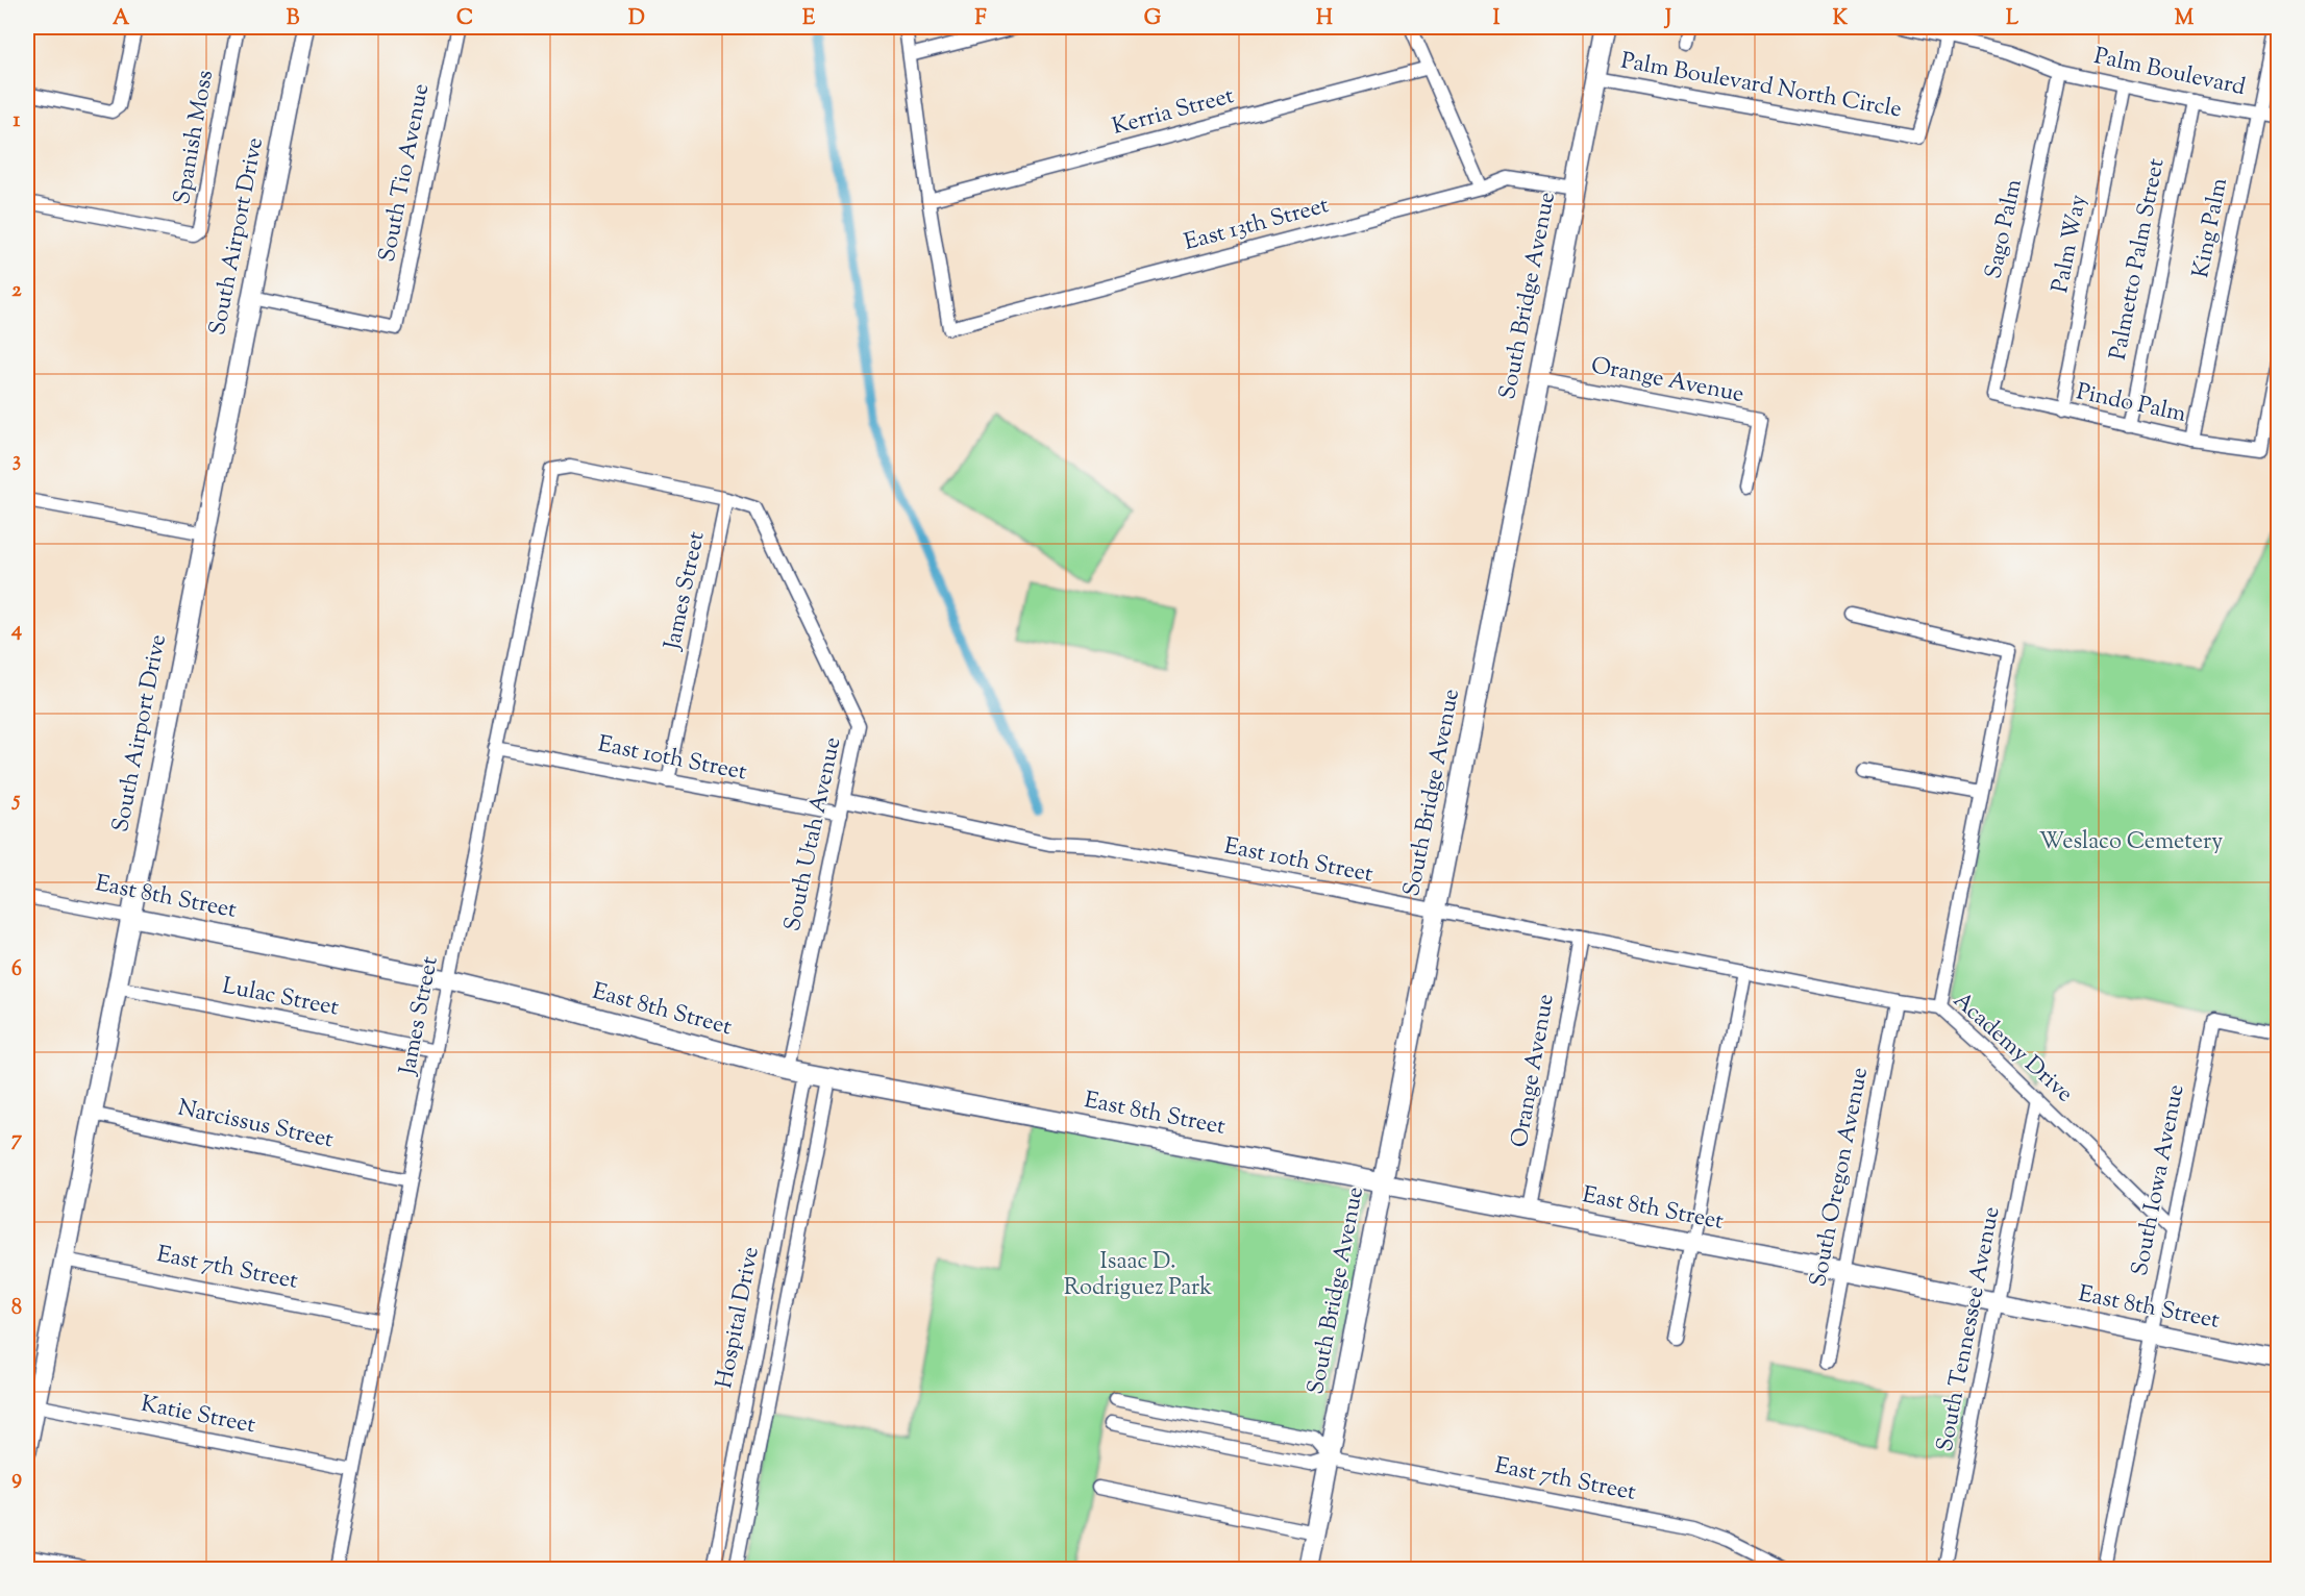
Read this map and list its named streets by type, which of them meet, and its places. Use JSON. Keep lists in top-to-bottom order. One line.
{"streets":{"street":["Palm Boulevard","Palm Boulevard North Circle","Kerria Street","Spanish Moss","South Tio Avenue","East 13th Street","King Palm","Sago Palm","South Airport Drive","Palm Way","Palmetto Palm Street","South Bridge Avenue","Orange Avenue","Pindo Palm","James Street","East 10th Street","South Utah Avenue","East 8th Street","Lulac Street","Academy Drive","Narcissus Street","South Oregon Avenue","South Iowa Avenue","East 7th Street","Hospital Drive","South Tennessee Avenue","Katie Street"]},"crossings":[["Palm Boulevard","Palm Boulevard North Circle"],["Palm Boulevard","King Palm"],["Palm Boulevard","Sago Palm"],["Palm Boulevard","Palm Way"],["Palm Boulevard","Palmetto Palm Street"],["Palm Boulevard North Circle","South Bridge Avenue"],["Kerria Street","East 13th Street"],["South Tio Avenue","South Airport Drive"],["East 13th Street","South Bridge Avenue"],["King Palm","Pindo Palm"],["Sago Palm","Pindo Palm"],["South Airport Drive","East 8th Street"],["South Airport Drive","Lulac Street"],["South Airport Drive","Narcissus Street"],["South Airport Drive","East 7th Street"],["South Airport Drive","Katie Street"],["Palm Way","Pindo Palm"],["Palmetto Palm Street","Pindo Palm"],["South Bridge Avenue","Orange Avenue"],["South Bridge Avenue","East 10th Street"],["South Bridge Avenue","East 8th Street"],["South Bridge Avenue","East 7th Street"],["Orange Avenue","East 10th Street"],["Orange Avenue","East 8th Street"],["James Street","East 10th Street"],["James Street","South Utah Avenue"],["James Street","East 8th Street"],["James Street","Lulac Street"],["James Street","Narcissus Street"],["James Street","East 7th Street"],["James Street","Katie Street"],["East 10th Street","South Utah Avenue"],["East 10th Street","Academy Drive"],["South Utah Avenue","East 8th Street"],["East 8th Street","South Oregon Avenue"],["East 8th Street","South Iowa Avenue"],["East 8th Street","Hospital Drive"],["East 8th Street","South Tennessee Avenue"],["Academy Drive","South Oregon Avenue"],["Academy Drive","South Iowa Avenue"],["Academy Drive","South Tennessee Avenue"]],"parks":["Weslaco Cemetery","Isaac D. Rodriguez Park"],"grid":{"columns":["A","B","C","D","E","F","G","H","I","J","K","L","M"],"rows":["1","2","3","4","5","6","7","8","9"]}}
